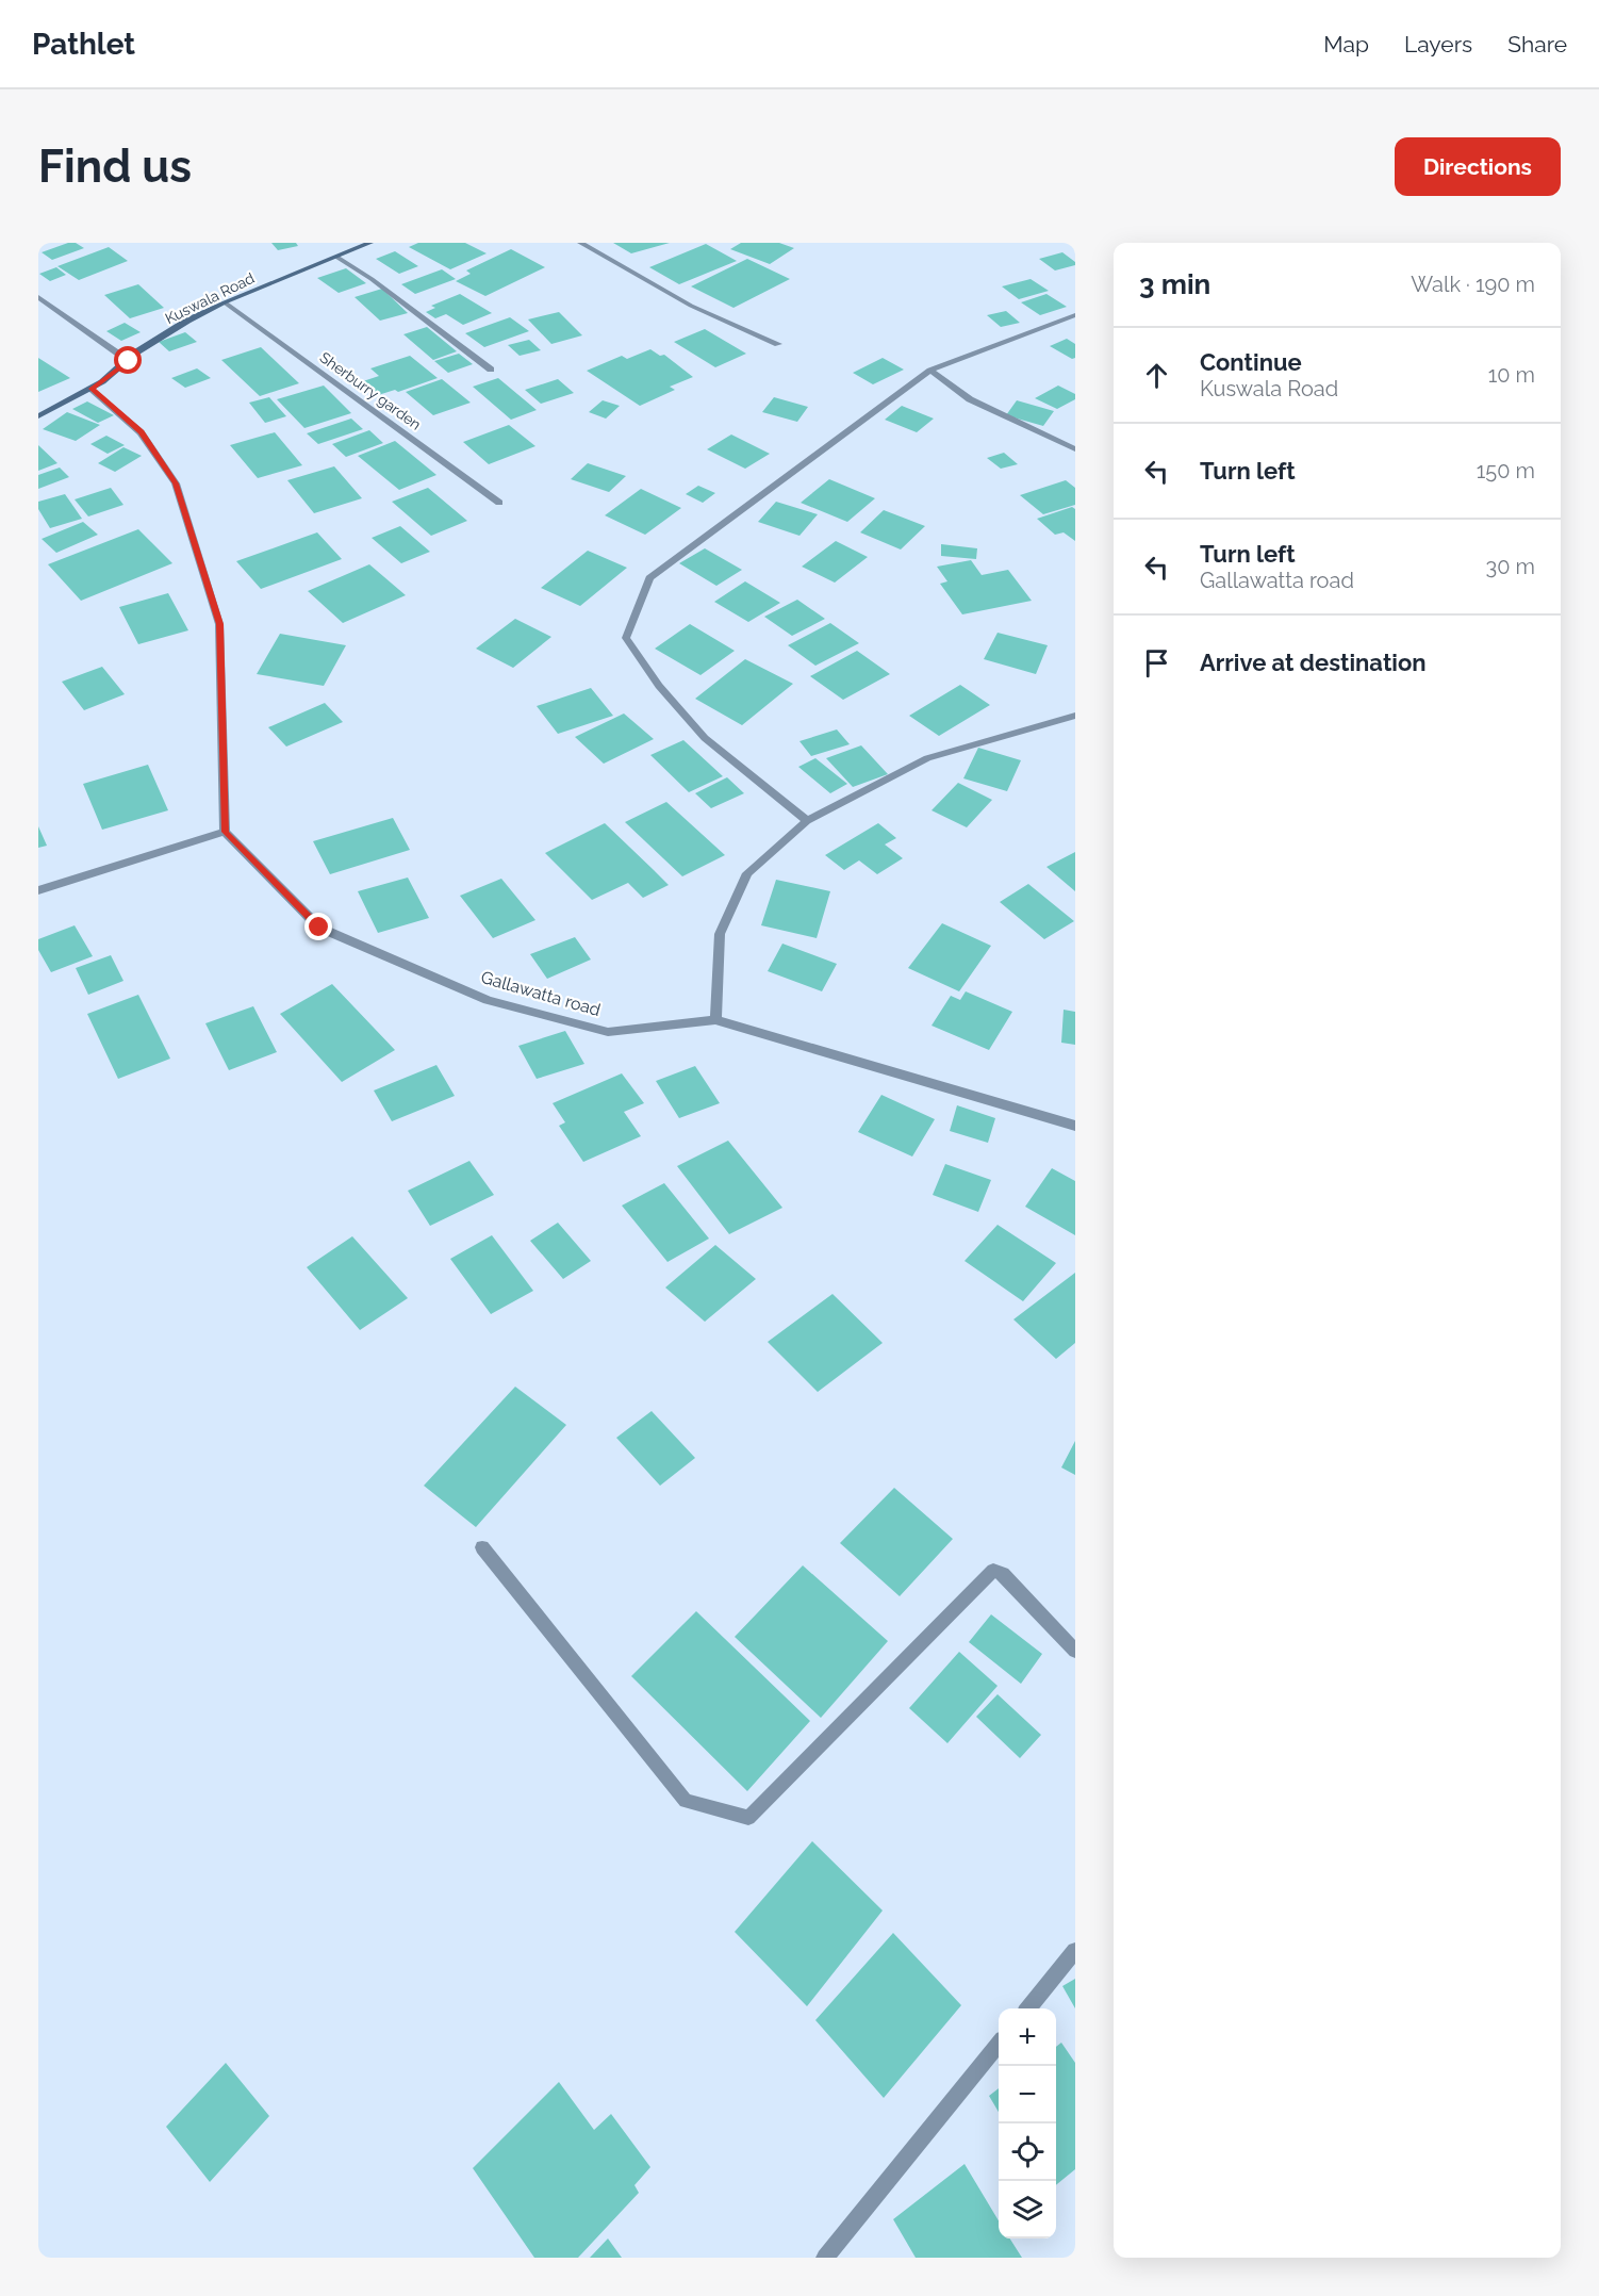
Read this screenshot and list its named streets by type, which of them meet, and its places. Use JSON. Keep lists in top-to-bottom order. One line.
{"streets":{"street":["Kuswala Road","Sherburry garden","Gallawatta road"]},"crossings":[["Kuswala Road","Sherburry garden"]],"page":{"header":"Pathlet","nav":["Map","Layers","Share"],"buttons":"Directions","title":"Find us","heading":["3 min","Walk · 190 m"],"list":[["Continue","Kuswala Road","10 m"],["Turn left","150 m"],["Turn left","Gallawatta road","30 m"],"Arrive at destination"],"map_buttons":["+","−"]}}
